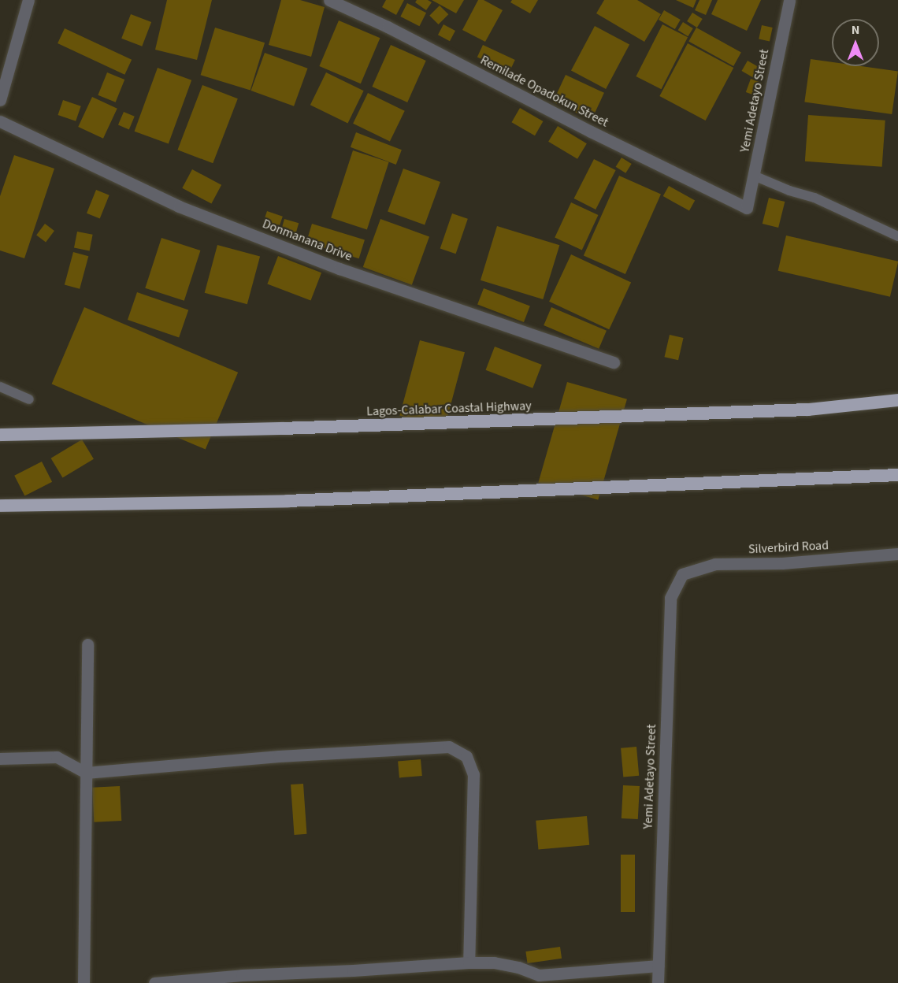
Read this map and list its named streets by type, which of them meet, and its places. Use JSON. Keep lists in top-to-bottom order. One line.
{"streets":{"highway":["Lagos-Calabar Coastal Highway"],"street":["Remilade Opadokun Street","Yemi Adetayo Street","Donmanana Drive","Silverbird Road"]},"crossings":[["Remilade Opadokun Street","Yemi Adetayo Street"],["Yemi Adetayo Street","Silverbird Road"]],"north":"top"}
